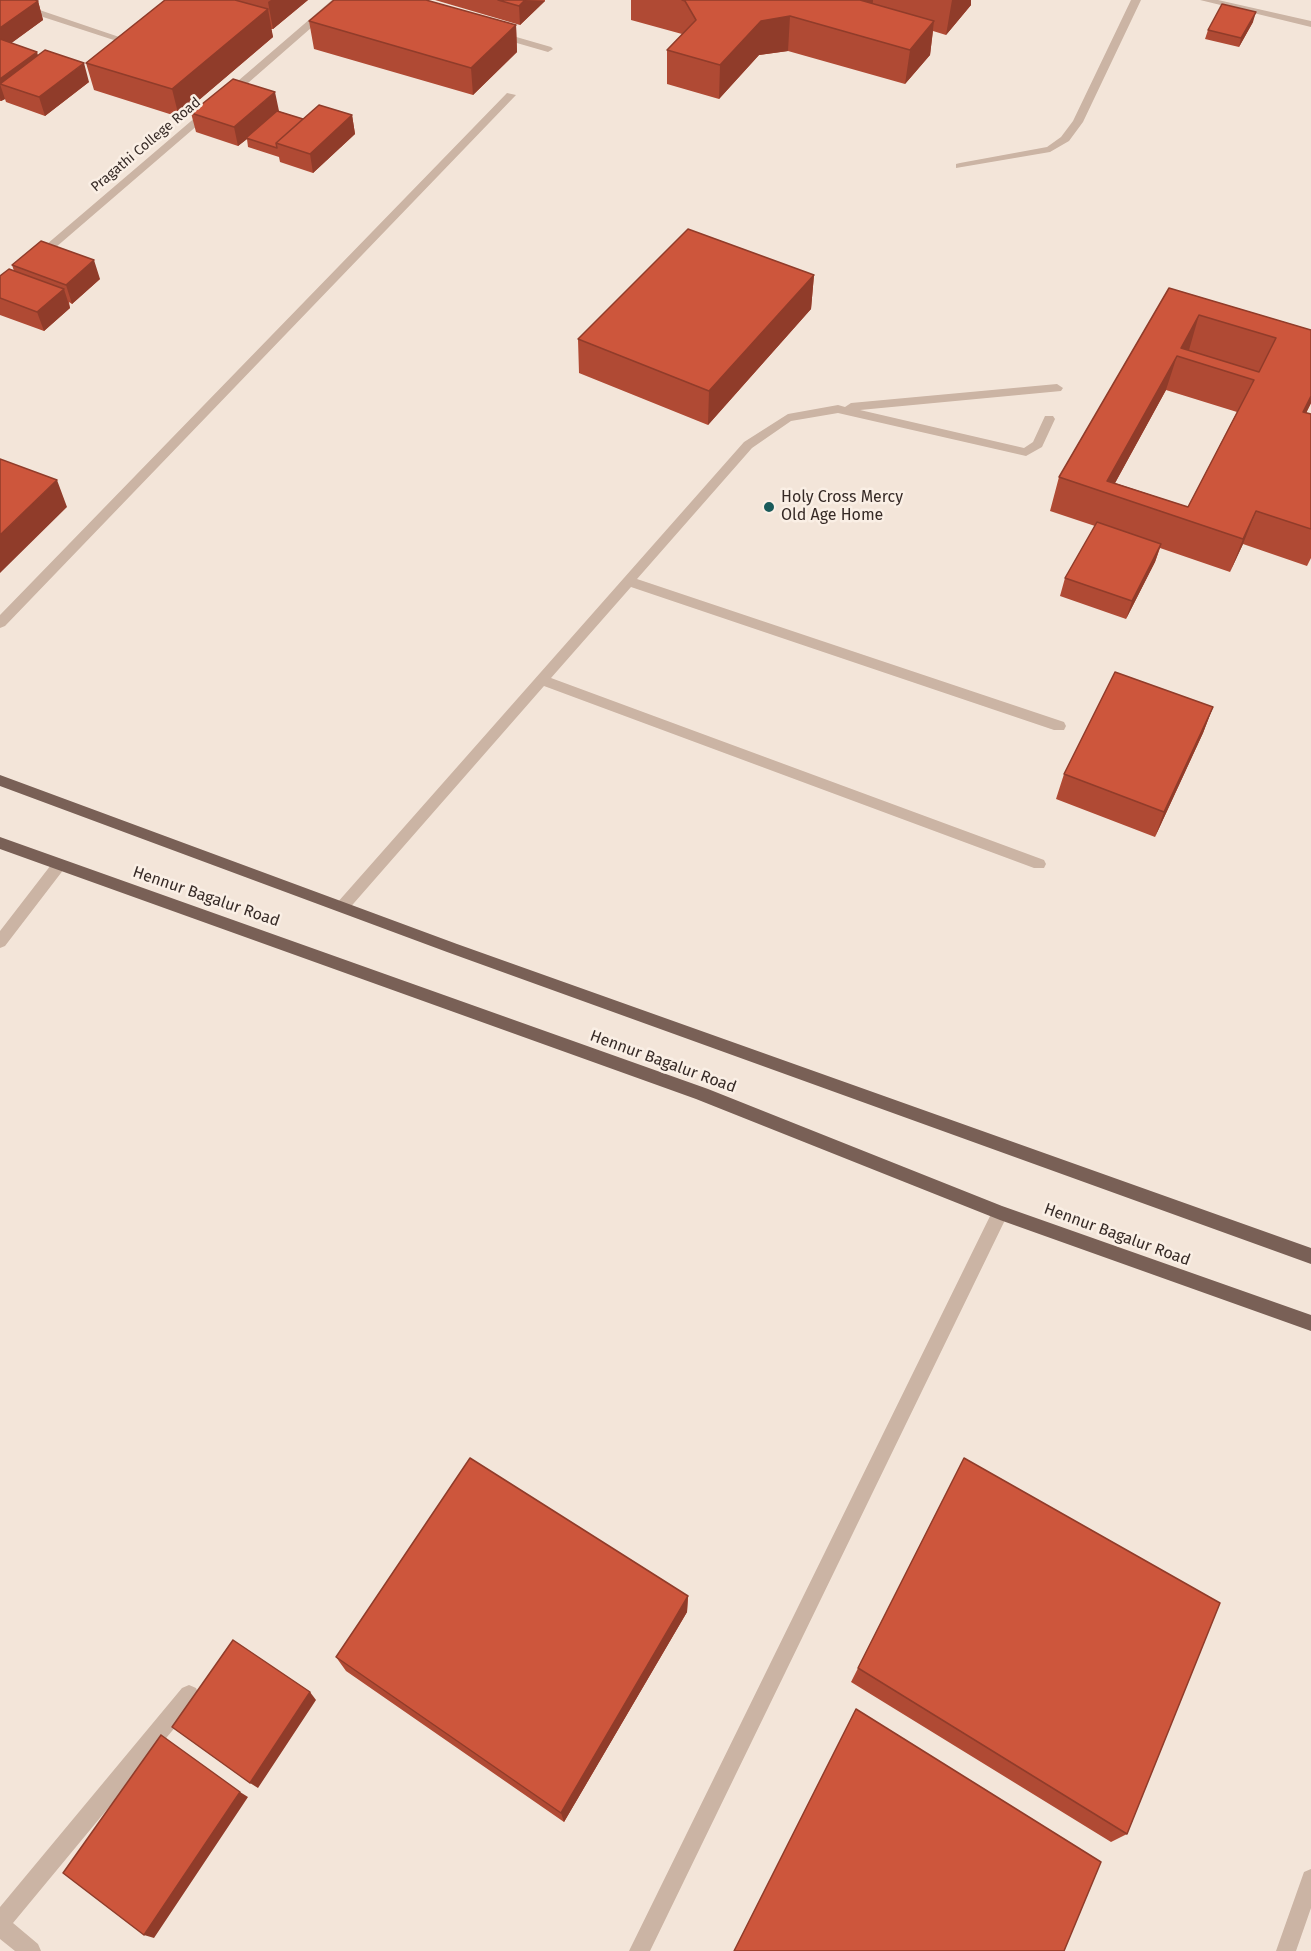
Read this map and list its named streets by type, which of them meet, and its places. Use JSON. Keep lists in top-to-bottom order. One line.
{"streets":{"main road":["Hennur Bagalur Road"],"street":["Pragathi College Road"]},"places":["Holy Cross Mercy Old Age Home"]}
